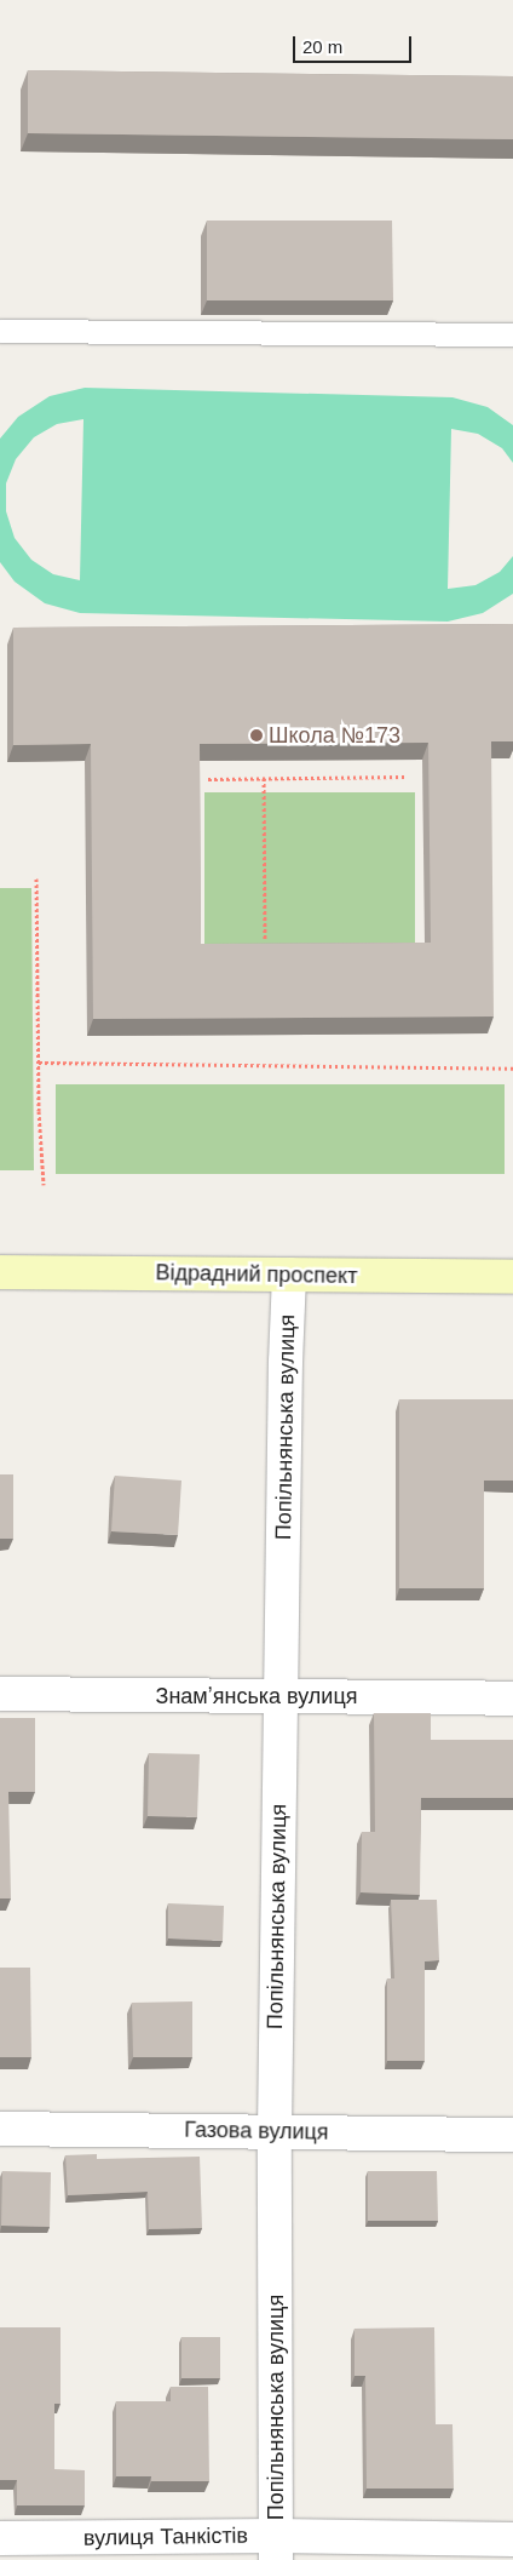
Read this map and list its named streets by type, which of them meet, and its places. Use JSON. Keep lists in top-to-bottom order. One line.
{"streets":{"main road":["Відрадний проспект"],"street":["Попільнянська вулиця","Знамʼянська вулиця","Газова вулиця","вулиця Танкістів"]},"crossings":[["Відрадний проспект","Попільнянська вулиця"],["Попільнянська вулиця","Знамʼянська вулиця"],["Попільнянська вулиця","Газова вулиця"],["Попільнянська вулиця","вулиця Танкістів"]],"places":["Школа №173"],"scale_bar":"20 m"}
